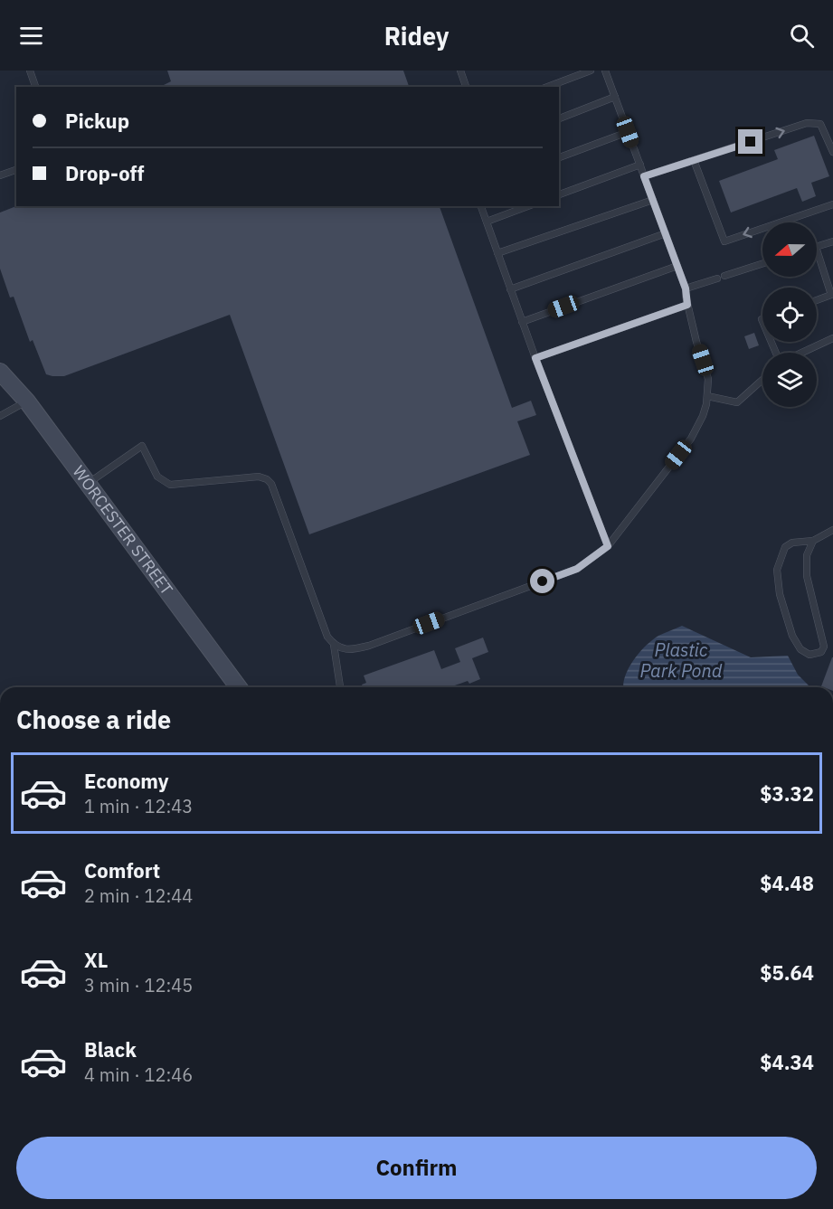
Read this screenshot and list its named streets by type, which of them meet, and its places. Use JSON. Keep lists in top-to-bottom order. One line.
{"streets":{"main road":["WORCESTER STREET"]},"water":["Plastic Park Pond"],"north":"left","page":{"header":"Ridey","banner":["Pickup","Drop-off"],"heading":"Choose a ride","list":[{"name":"Economy","note":"1 min · 12:43","value":"$3.32"},{"name":"Comfort","note":"2 min · 12:44","value":"$4.48"},{"name":"XL","note":"3 min · 12:45","value":"$5.64"},{"name":"Black","note":"4 min · 12:46","value":"$4.34"}],"buttons":"Confirm"}}
